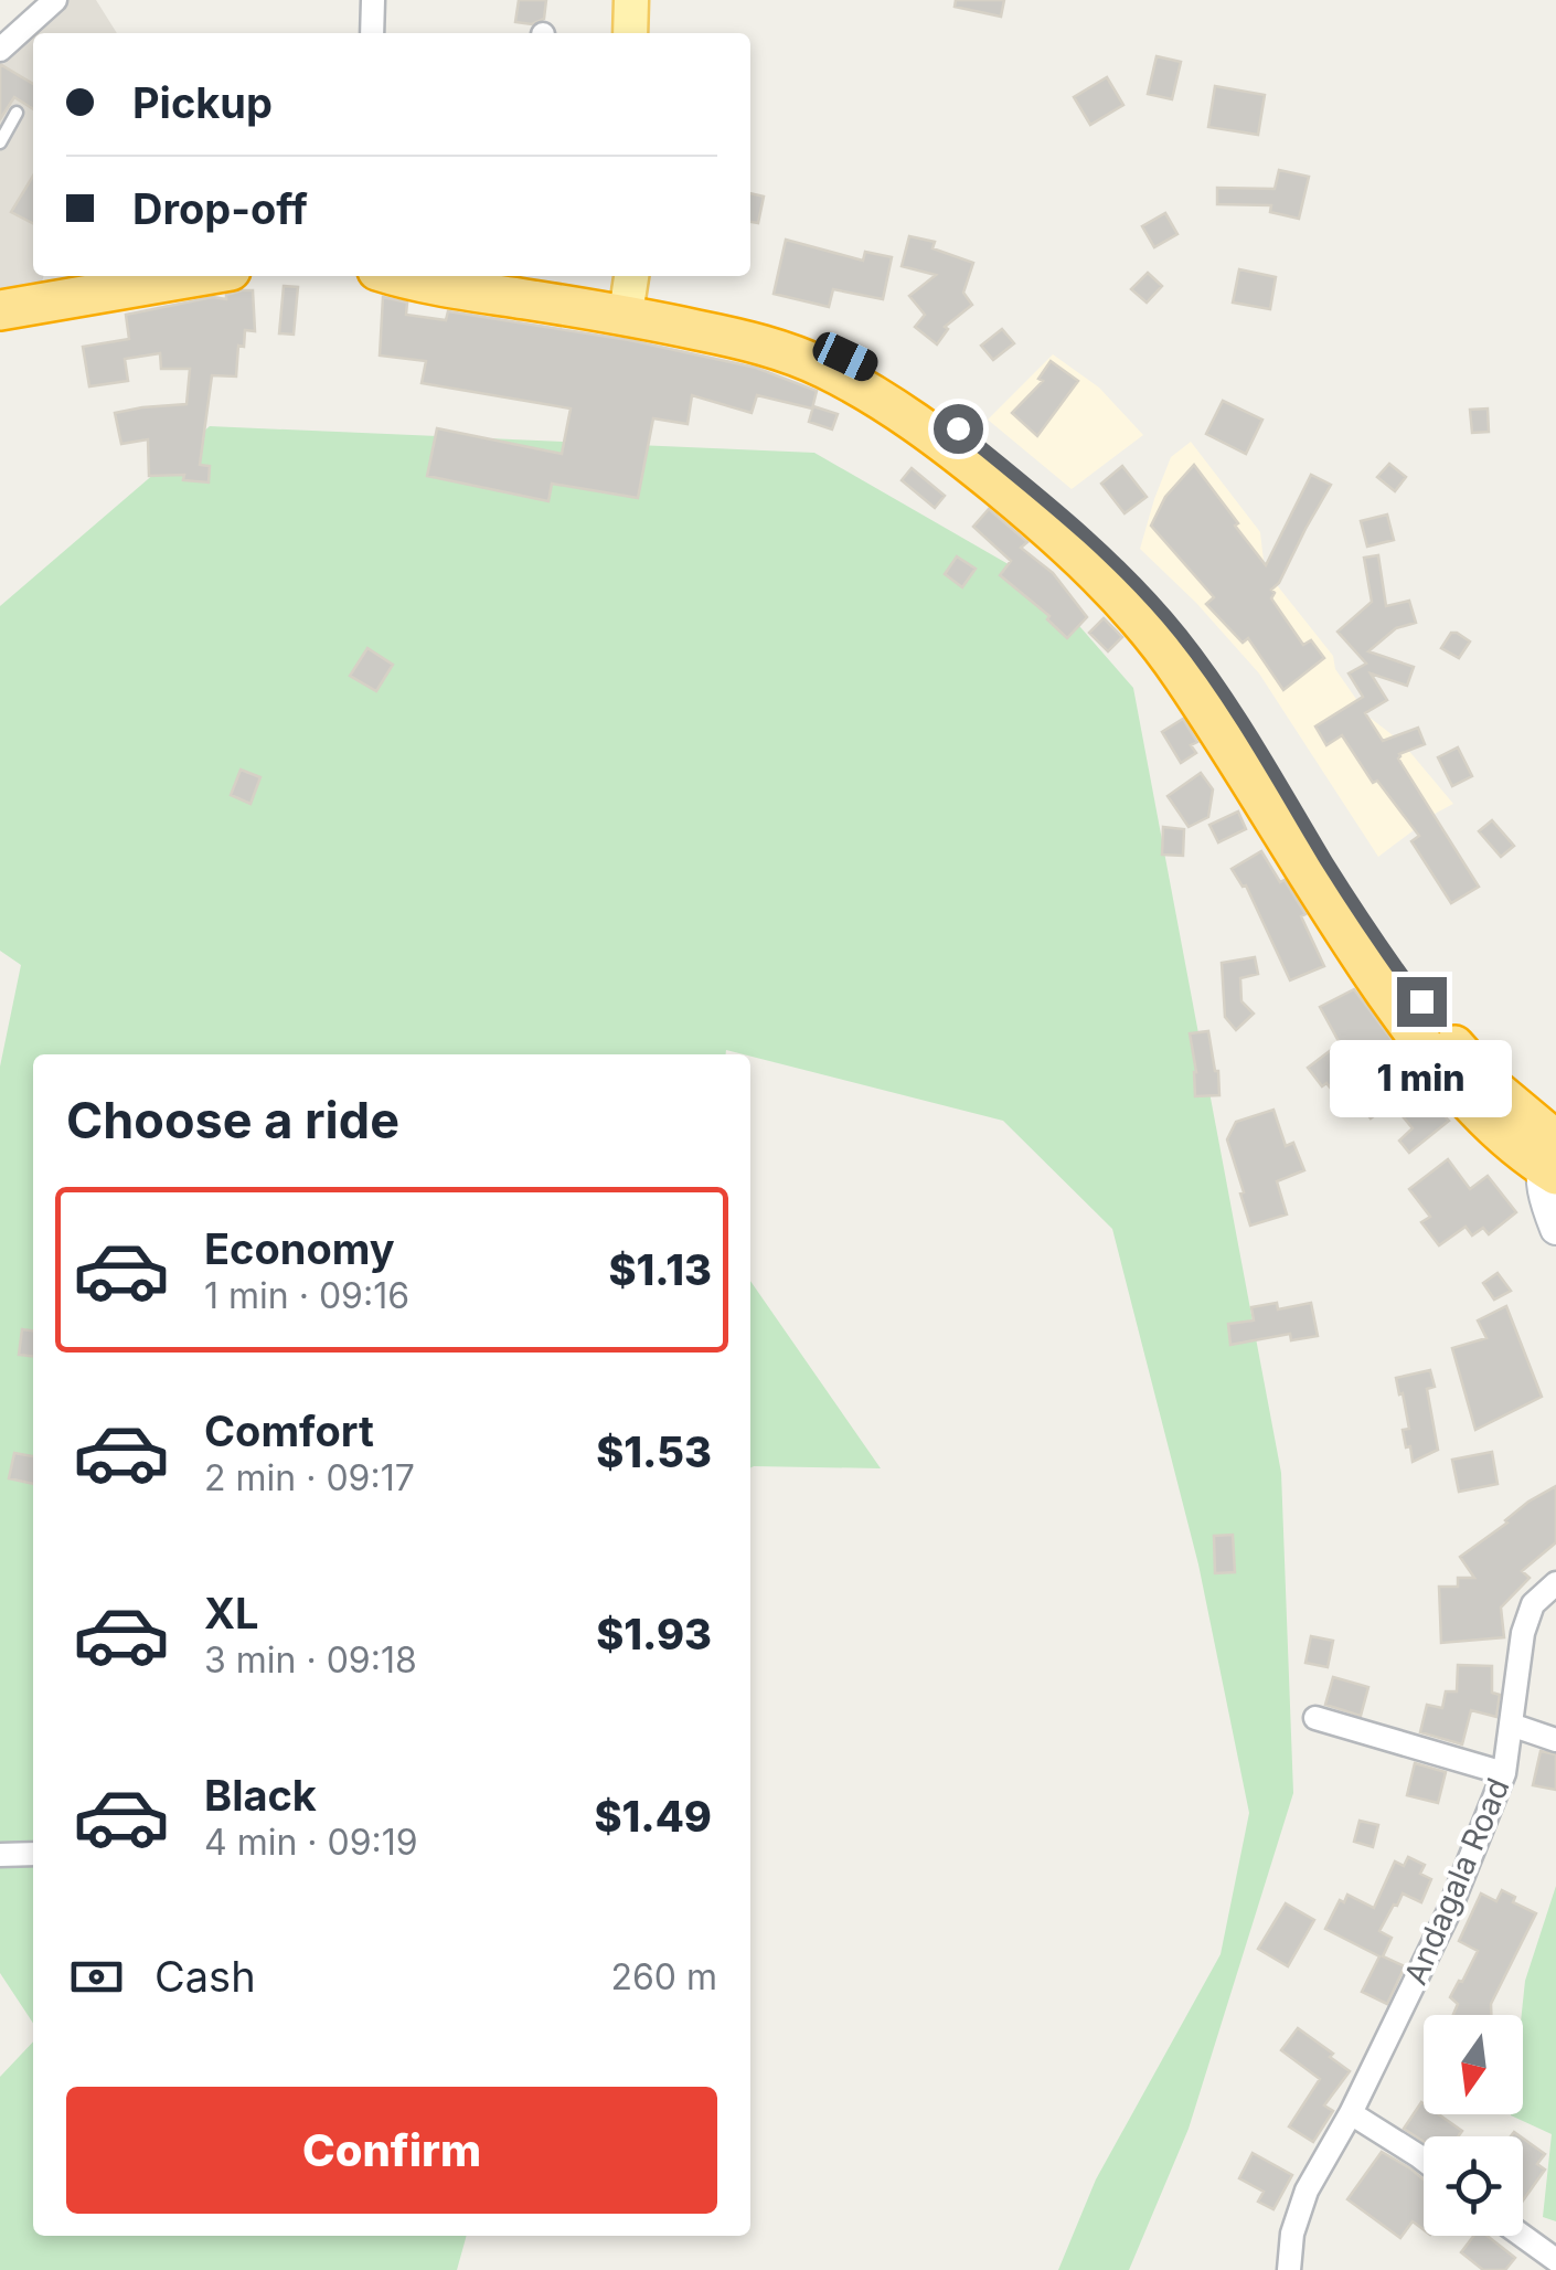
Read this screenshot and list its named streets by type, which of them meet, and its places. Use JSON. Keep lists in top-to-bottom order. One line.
{"streets":{"street":["Andagala Road"]},"north":"bottom","page":{"banner":["Pickup","Drop-off"],"bubble":"1 min","heading":"Choose a ride","list":[{"name":"Economy","note":"1 min · 09:16","value":"$1.13"},{"name":"Comfort","note":"2 min · 09:17","value":"$1.53"},{"name":"XL","note":"3 min · 09:18","value":"$1.93"},{"name":"Black","note":"4 min · 09:19","value":"$1.49"}],"pay":["Cash","260 m"],"buttons":"Confirm"}}
